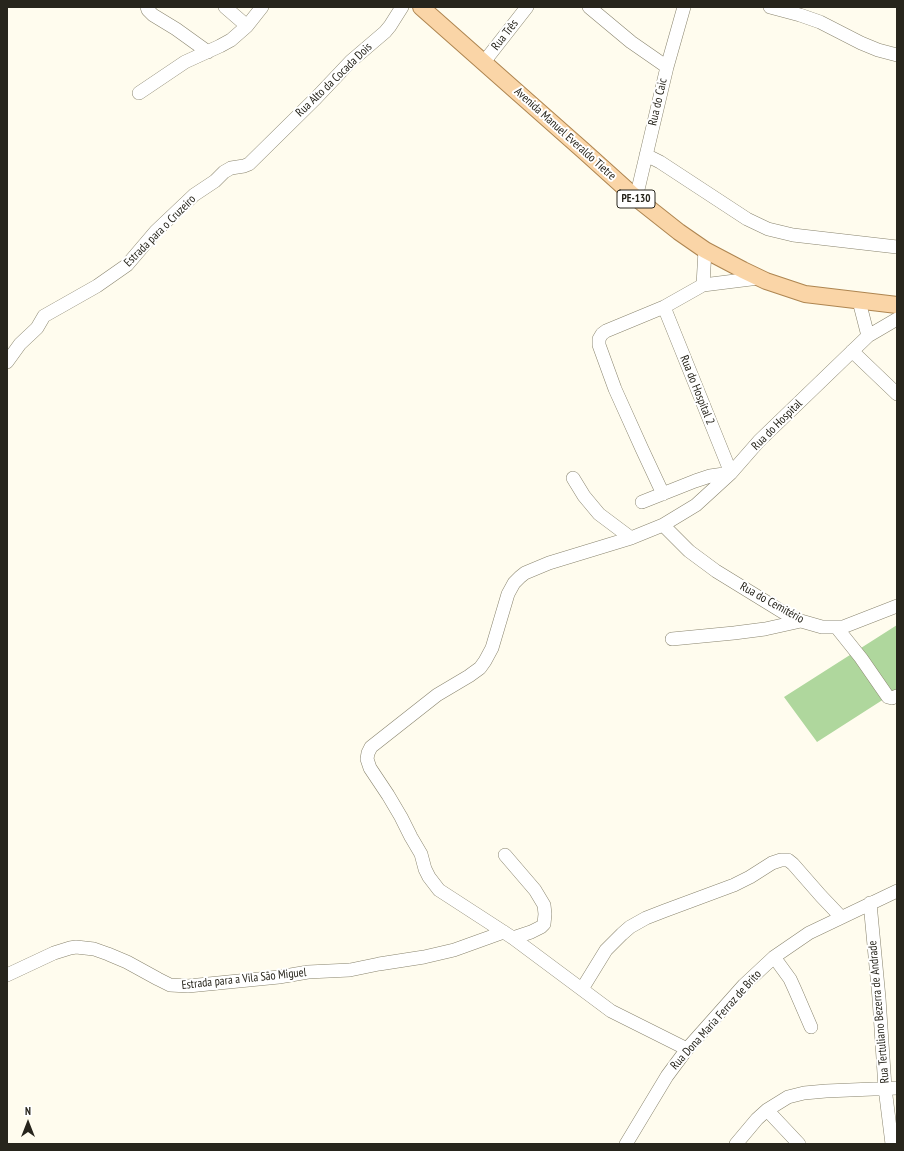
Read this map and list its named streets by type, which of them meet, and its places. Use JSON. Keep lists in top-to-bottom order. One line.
{"streets":{"main road":["Avenida Manuel Everaldo Tietre","PE-130"],"street":["Rua Três","Rua Alto da Cocada Dois","Rua do Caic","Estrada para o Cruzeiro","Rua do Hospital 2","Rua do Hospital","Rua do Cemitério","Estrada para a Vila São Miguel","Rua Tertuliano Bezerra de Andrade","Rua Dona Maria Ferraz de Brito"]},"crossings":[["Rua Três","Avenida Manuel Everaldo Tietre"],["Rua Alto da Cocada Dois","Estrada para o Cruzeiro"],["Rua do Caic","Avenida Manuel Everaldo Tietre"],["Rua do Hospital 2","Rua do Hospital"],["Rua do Hospital","Rua do Cemitério"],["Rua do Hospital","Estrada para a Vila São Miguel"],["Rua Tertuliano Bezerra de Andrade","Rua Dona Maria Ferraz de Brito"]],"north":"top"}
